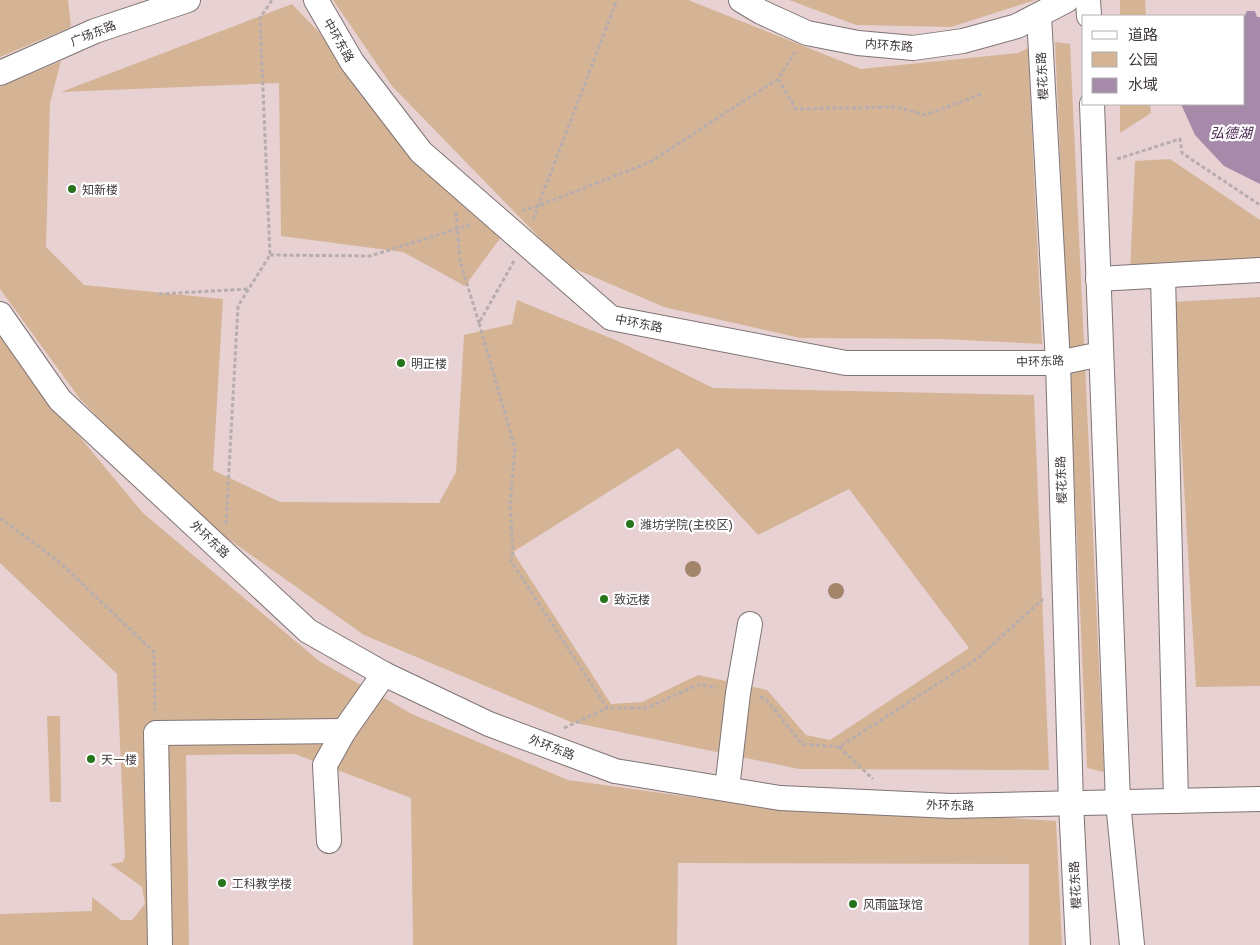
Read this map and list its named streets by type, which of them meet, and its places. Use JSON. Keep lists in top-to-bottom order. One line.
{"streets":{"street":["广场东路","中环东路","内环东路","樱花东路","外环东路"]},"crossings":[["中环东路","樱花东路"],["内环东路","樱花东路"],["樱花东路","外环东路"]],"water":["弘德湖"],"places":["知新楼","明正楼","潍坊学院(主校区)","致远楼","天一楼","工科教学楼","风雨篮球馆"],"legend":["道路","公园","水域"]}
